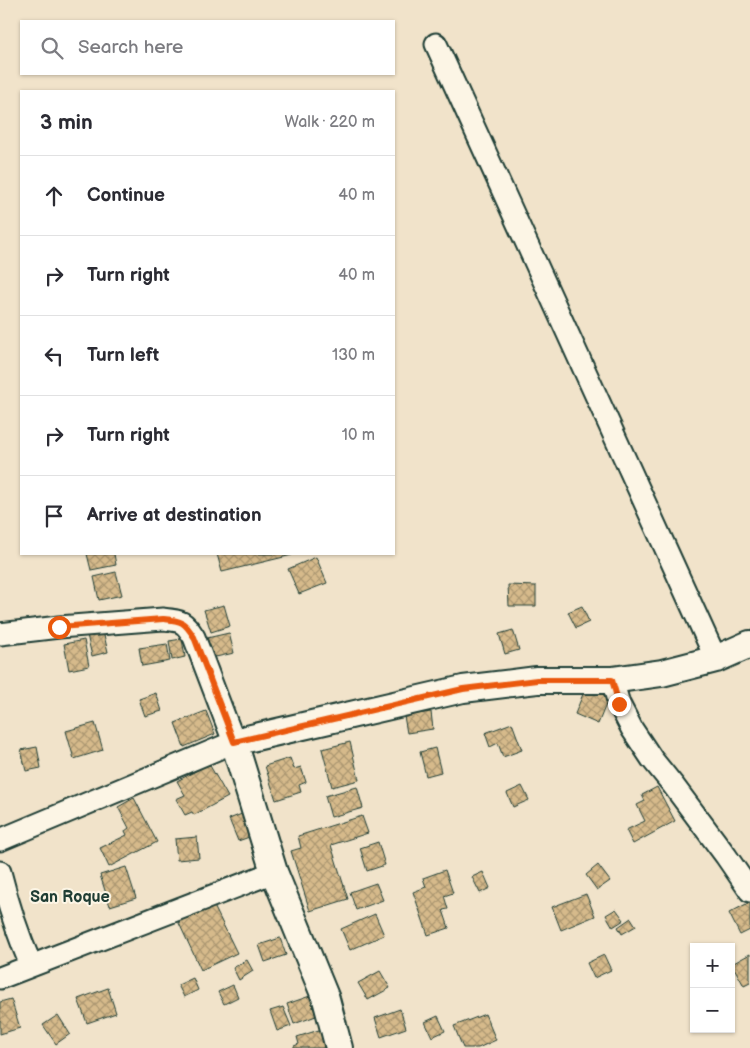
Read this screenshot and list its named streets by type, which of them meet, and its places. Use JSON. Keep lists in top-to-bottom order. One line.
{"districts":["San Roque"],"page":{"search":"Search here","heading":["3 min","Walk · 220 m"],"list":[["Continue","40 m"],["Turn right","40 m"],["Turn left","130 m"],["Turn right","10 m"],"Arrive at destination"],"map_buttons":["+","−"]}}
